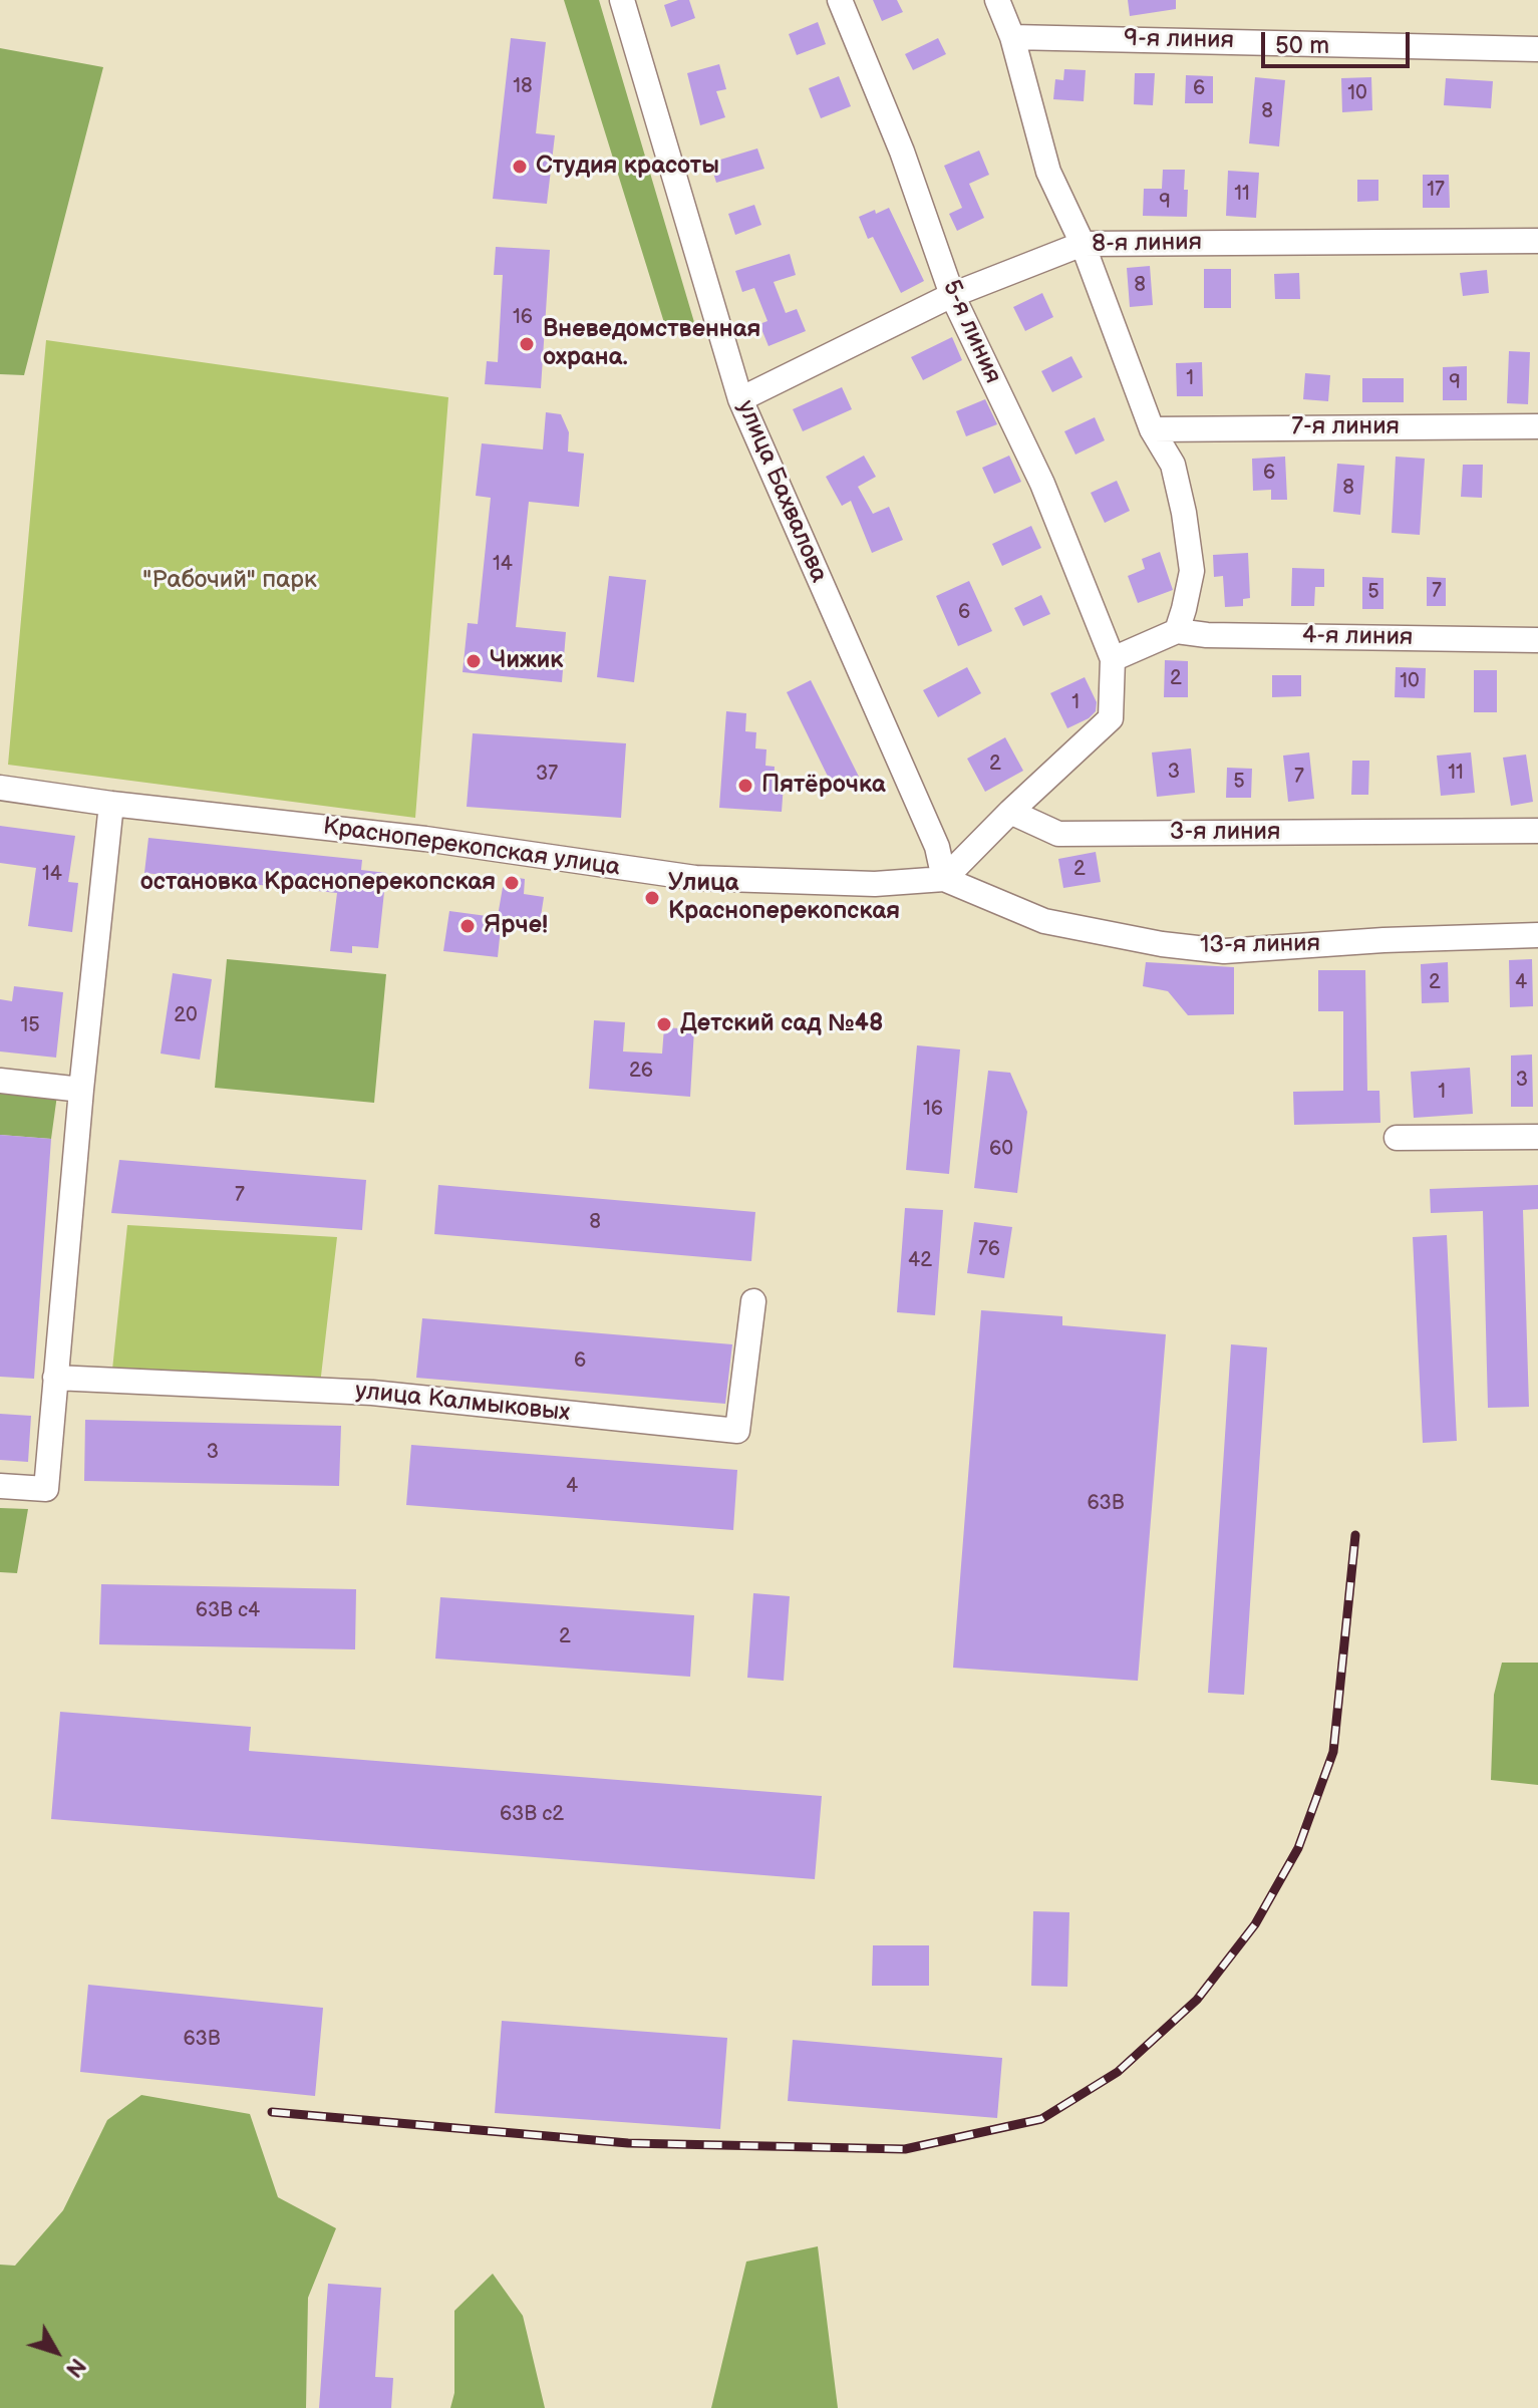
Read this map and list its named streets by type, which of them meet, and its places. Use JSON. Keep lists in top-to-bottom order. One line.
{"streets":{"street":["9-я линия","8-я линия","5-я линия","7-я линия","улица Бахвалова","4-я линия","3-я линия","Красноперекопская улица","13-я линия","улица Калмыковых"]},"crossings":[["8-я линия","5-я линия"],["8-я линия","улица Бахвалова"],["улица Бахвалова","Красноперекопская улица"],["улица Бахвалова","13-я линия"],["Красноперекопская улица","13-я линия"]],"parks":["\"Рабочий\" парк"],"places":["Студия красоты","Вневедомственная охрана.","Чижик","Пятёрочка","остановка Красноперекопская","Улица Красноперекопская","Ярче!","Детский сад №48"],"house_numbers":["18","6","10","8","17","11","9","8","16","1","9","6","8","14","7","5","6","2","10","1","2","3","11","37","7","5","2","14","2","4","20","15","26","3","1","16","60","7","8","76","42","6","3","4","63В","63В с4","2","63В с2","63В"],"scale_bar":"50 m","north":"bottom right"}
